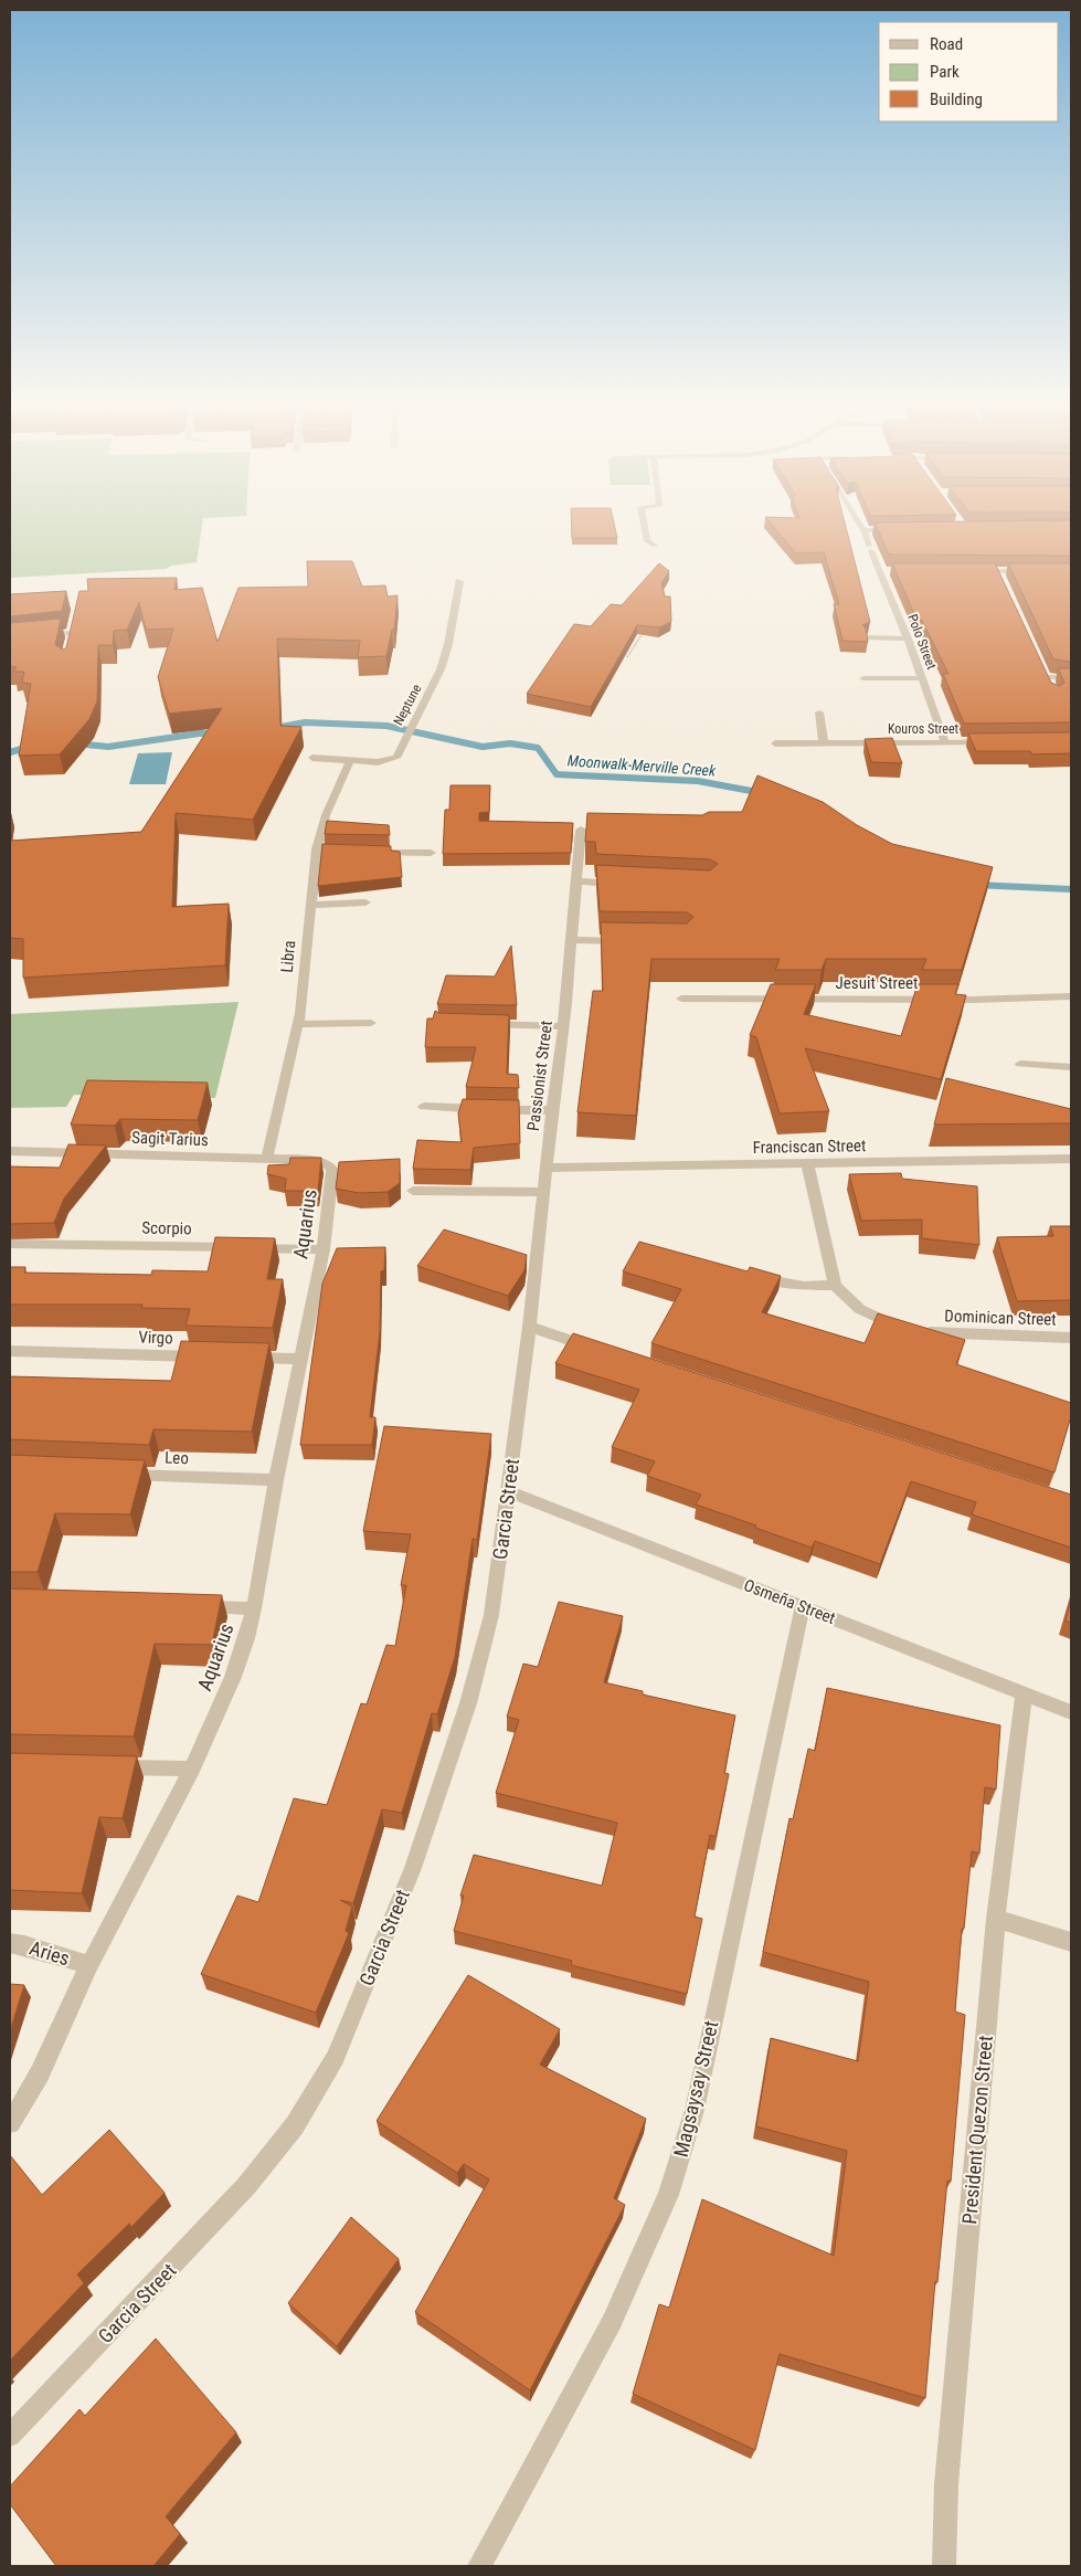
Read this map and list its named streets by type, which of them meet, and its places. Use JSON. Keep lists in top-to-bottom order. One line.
{"streets":{"street":["Polo Street","Neptune","Kouros Street","Libra","Jesuit Street","Passionist Street","Sagit Tarius","Franciscan Street","Aquarius","Scorpio","Dominican Street","Virgo","Leo","Garcia Street","Osmeña Street","Aries","Magsaysay Street","President Quezon Street"]},"crossings":[["Polo Street","Kouros Street"],["Neptune","Libra"],["Libra","Sagit Tarius"],["Passionist Street","Franciscan Street"],["Passionist Street","Garcia Street"],["Sagit Tarius","Aquarius"],["Franciscan Street","Dominican Street"],["Aquarius","Scorpio"],["Aquarius","Leo"],["Aquarius","Aries"],["Garcia Street","Osmeña Street"],["Osmeña Street","Magsaysay Street"],["Osmeña Street","President Quezon Street"]],"water":["Moonwalk-Merville Creek"],"legend":["Road","Park","Building"]}
